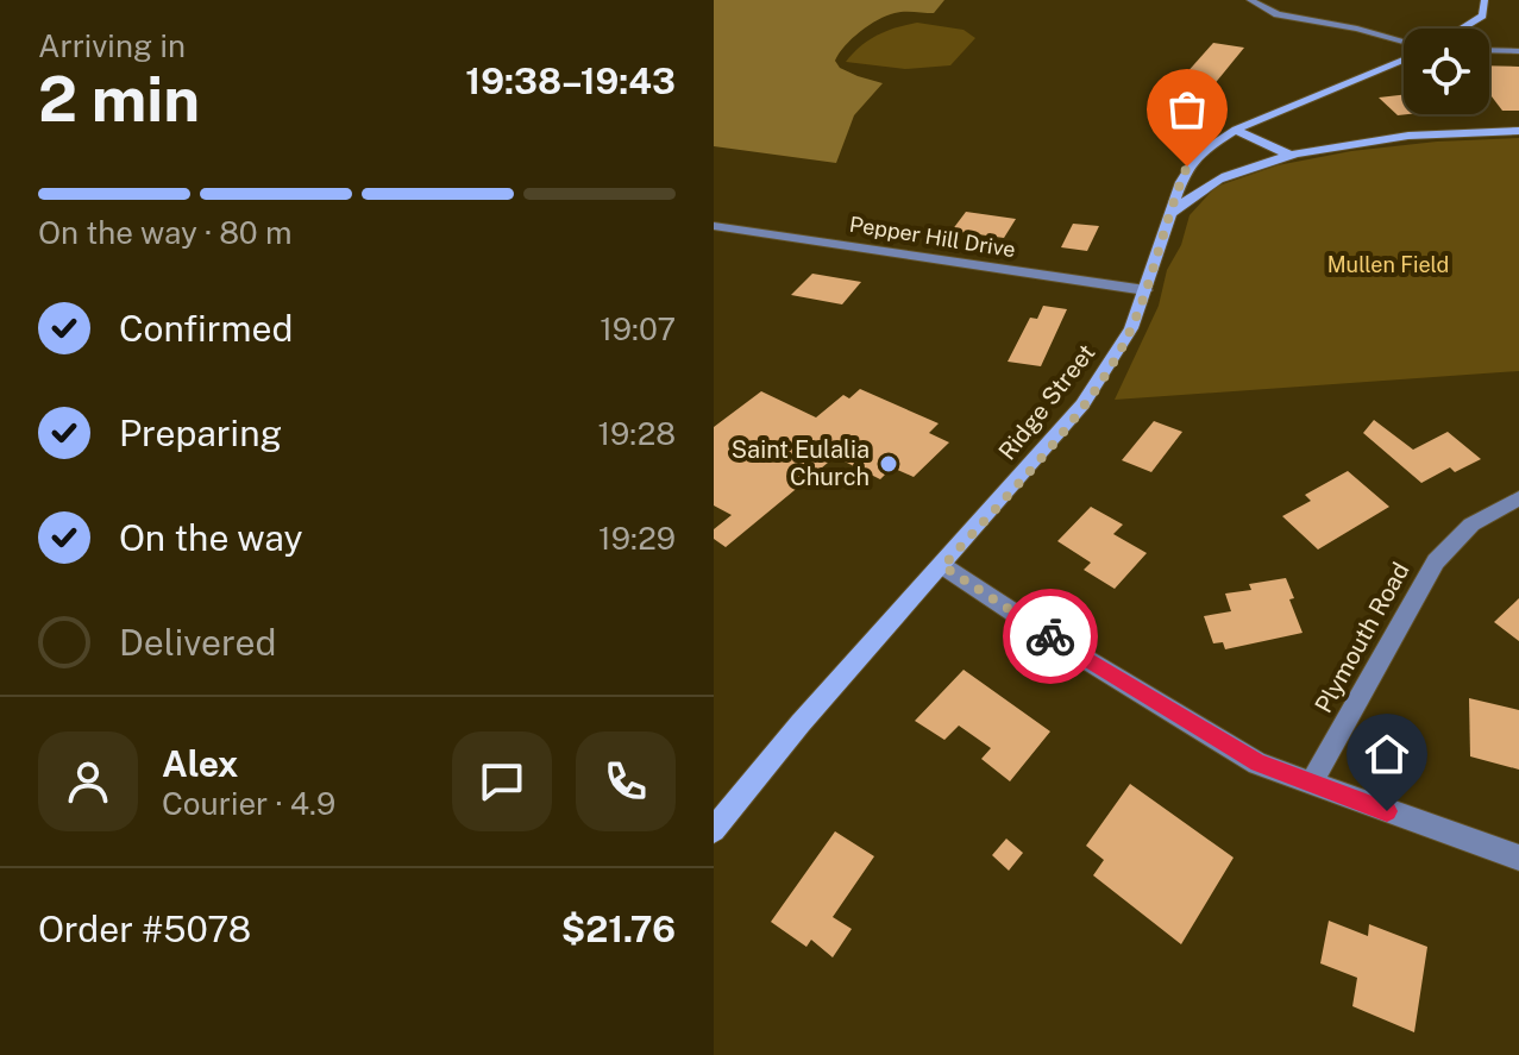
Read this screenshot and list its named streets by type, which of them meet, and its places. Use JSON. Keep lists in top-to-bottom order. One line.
{"streets":{"main road":["Ridge Street"],"street":["Pepper Hill Drive","Plymouth Road"]},"crossings":[["Pepper Hill Drive","Ridge Street"]],"parks":["Mullen Field"],"places":["Saint Eulalia Church"],"page":{"heading":["2 min","Arriving in","19:38–19:43"],"panel":["Alex","Courier · 4.9","Order #5078","$21.76"],"bar":"On the way · 80 m","list":[["Confirmed","19:07"],["Preparing","19:28"],["On the way","19:29"],"Delivered"]}}
